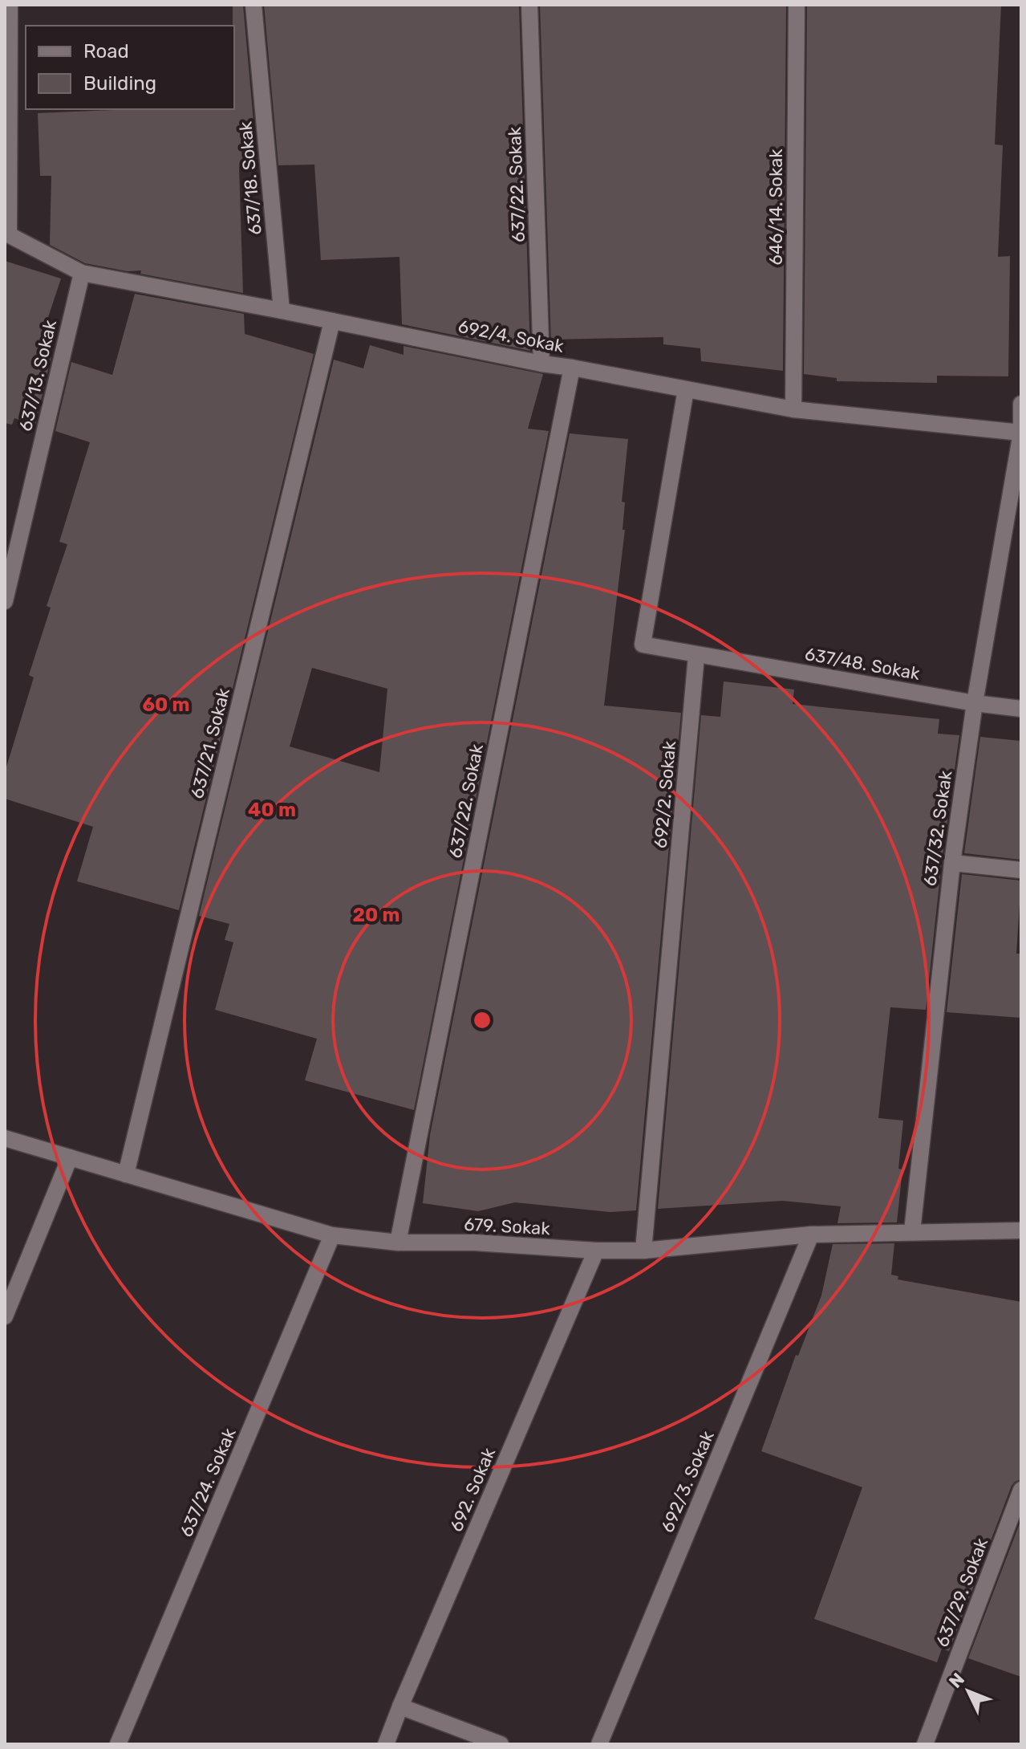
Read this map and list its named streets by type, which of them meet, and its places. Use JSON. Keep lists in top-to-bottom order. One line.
{"streets":{"street":["637/18. Sokak","637/22. Sokak","646/14. Sokak","692/4. Sokak","637/13. Sokak","637/48. Sokak","637/21. Sokak","692/2. Sokak","637/32. Sokak","679. Sokak","692/3. Sokak","637/24. Sokak","692. Sokak","637/29. Sokak"]},"crossings":[["637/18. Sokak","692/4. Sokak"],["637/22. Sokak","692/4. Sokak"],["637/22. Sokak","679. Sokak"],["646/14. Sokak","692/4. Sokak"],["692/4. Sokak","637/13. Sokak"],["692/4. Sokak","637/21. Sokak"],["692/4. Sokak","637/32. Sokak"],["637/48. Sokak","692/2. Sokak"],["637/48. Sokak","637/32. Sokak"],["637/21. Sokak","679. Sokak"],["692/2. Sokak","679. Sokak"],["637/32. Sokak","679. Sokak"],["679. Sokak","692/3. Sokak"],["679. Sokak","637/24. Sokak"],["679. Sokak","692. Sokak"]],"legend":["Road","Building"],"north":"top left","rings":["60 m","40 m","20 m"]}
